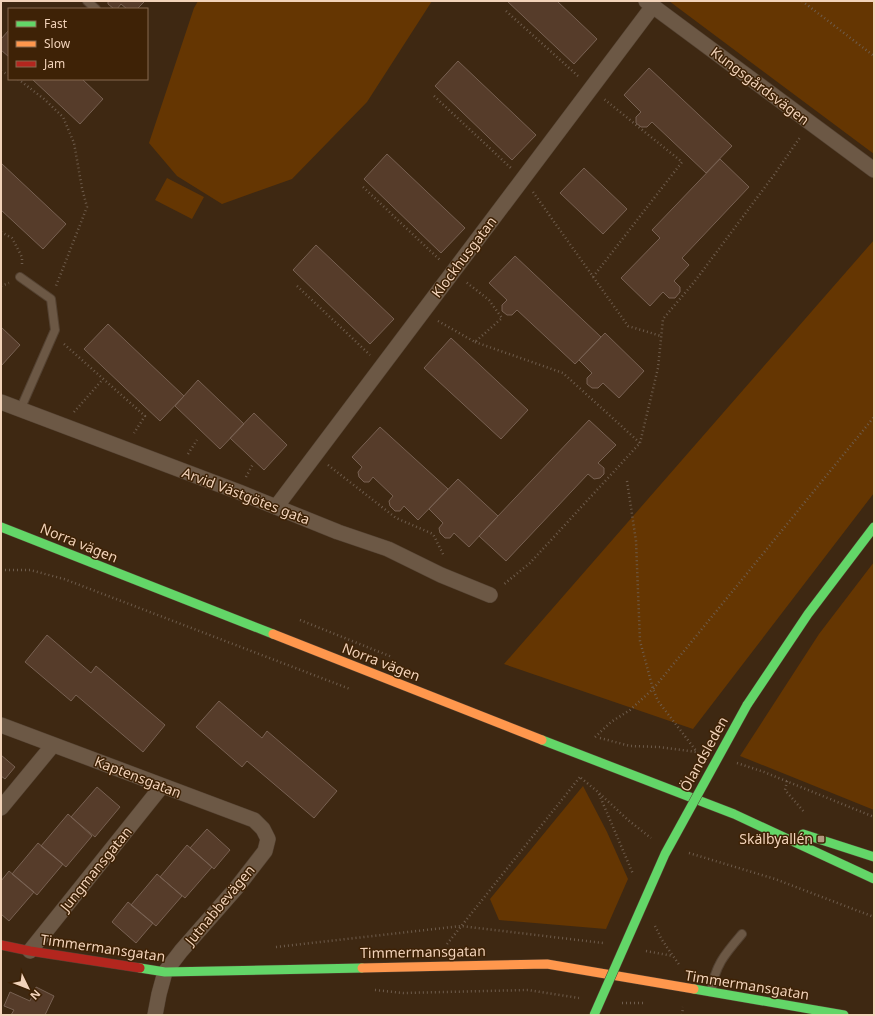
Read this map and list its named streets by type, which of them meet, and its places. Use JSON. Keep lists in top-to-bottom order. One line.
{"streets":{"main road":["Norra vägen","Ölandsleden","Timmermansgatan"],"street":["Kungsgårdsvägen","Klockhusgatan","Arvid Västgötes gata","Kaptensgatan","Jungmansgatan","Jutnabbevägen"]},"crossings":[["Kungsgårdsvägen","Klockhusgatan"],["Klockhusgatan","Arvid Västgötes gata"],["Kaptensgatan","Jungmansgatan"],["Kaptensgatan","Jutnabbevägen"],["Jungmansgatan","Timmermansgatan"],["Jutnabbevägen","Timmermansgatan"]],"places":{"transit":["Skälbyallén"]},"legend":["Fast","Slow","Jam"],"north":"bottom right"}
